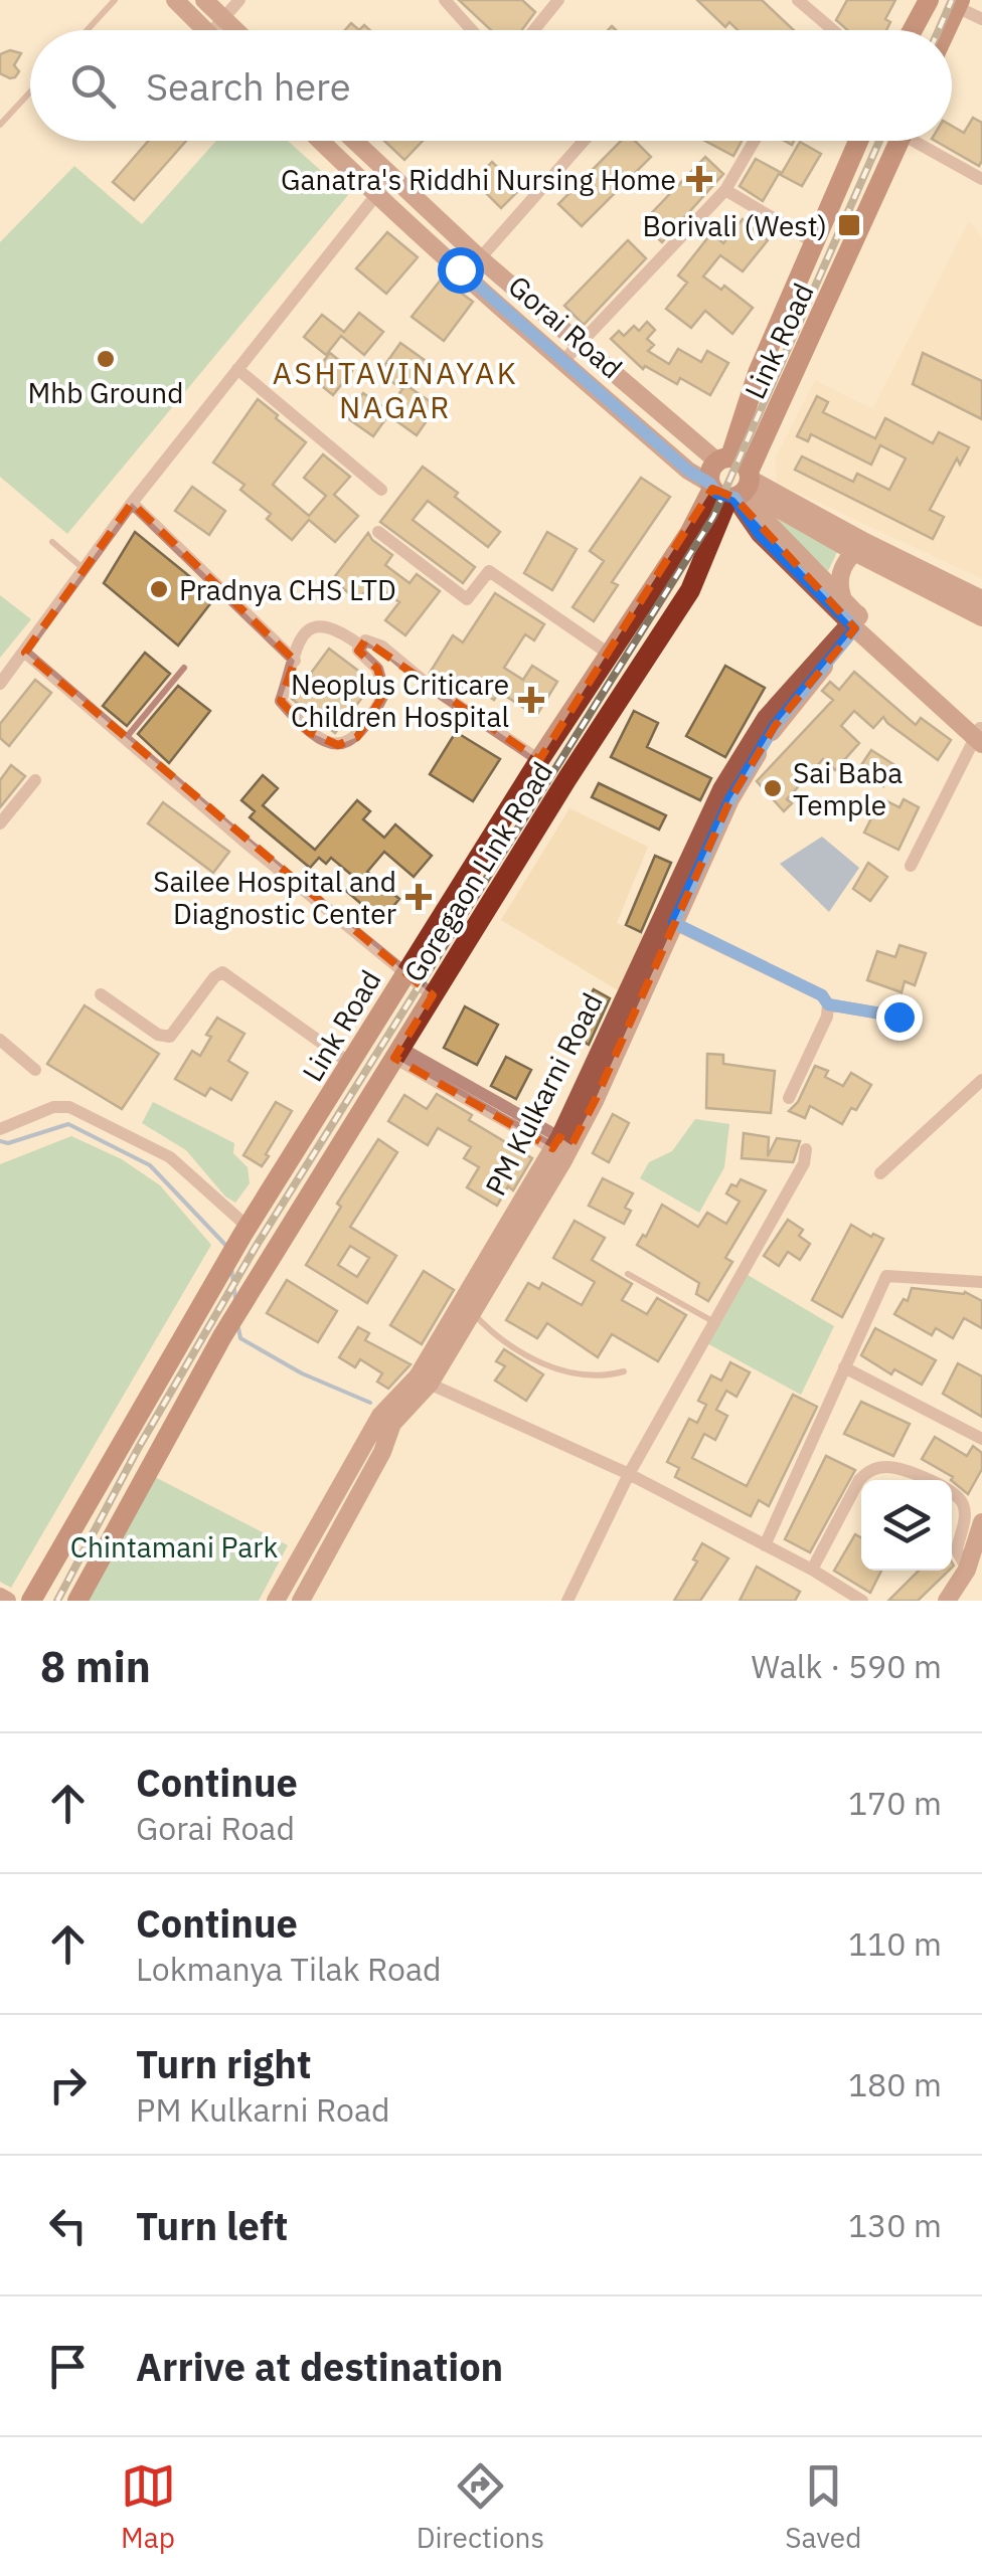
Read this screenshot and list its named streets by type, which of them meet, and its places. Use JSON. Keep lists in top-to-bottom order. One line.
{"streets":{"main road":["Link Road","Goregaon Link Road"],"street":["Gorai Road","PM Kulkarni Road"]},"crossings":[["Gorai Road","Link Road"],["Gorai Road","Goregaon Link Road"],["Link Road","Goregaon Link Road"]],"districts":["ASHTAVINAYAK NAGAR"],"parks":["Chintamani Park"],"places":{"health":["Ganatra's Riddhi Nursing Home","Neoplus Criticare Children Hospital","Sailee Hospital and Diagnostic Center"],"transit":["Borivali (West)"],"other":["Mhb Ground","Pradnya CHS LTD","Sai Baba Temple"]},"page":{"search":"Search here","heading":["8 min","Walk · 590 m"],"list":[["Continue","Gorai Road","170 m"],["Continue","Lokmanya Tilak Road","110 m"],["Turn right","PM Kulkarni Road","180 m"],["Turn left","130 m"],"Arrive at destination"],"nav":["Map","Directions","Saved"]}}
